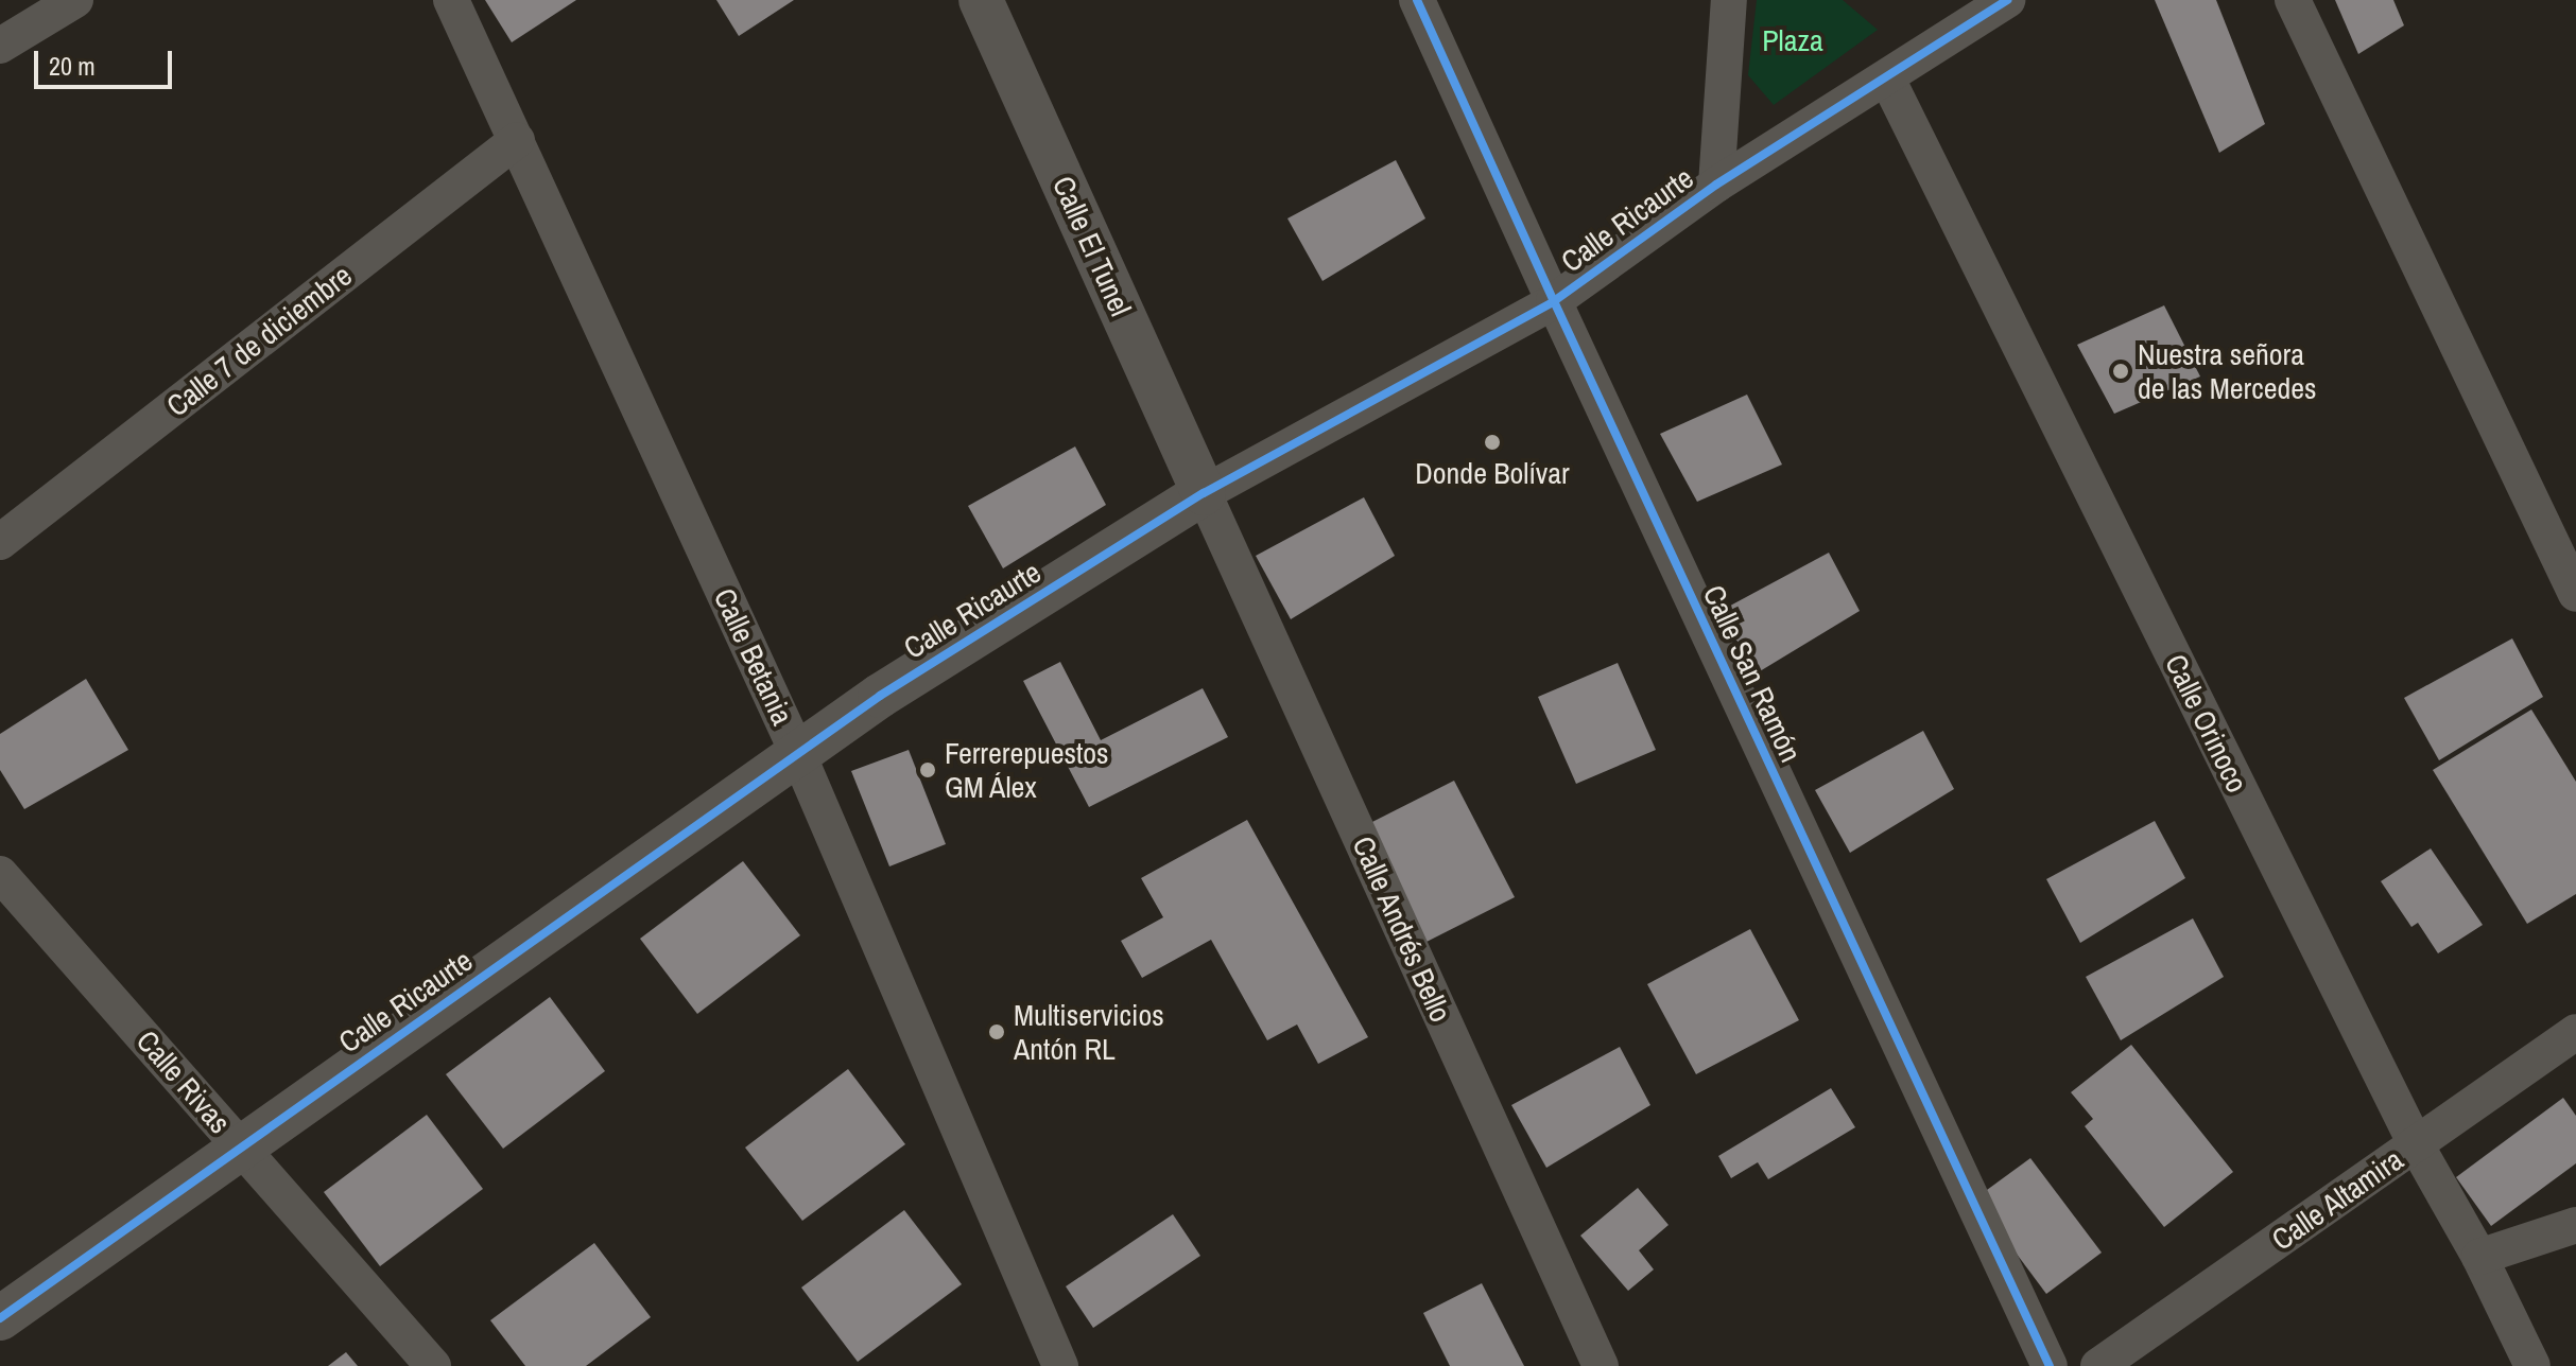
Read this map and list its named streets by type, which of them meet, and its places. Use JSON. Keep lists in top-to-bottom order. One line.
{"streets":{"street":["Calle Ricaurte","Calle El Tunel","Calle 7 de diciembre","Calle Betania","Calle San Ramón","Calle Orinoco","Calle Andrés Bello","Calle Rivas","Calle Altamira"]},"crossings":[["Calle Ricaurte","Calle El Tunel"],["Calle Ricaurte","Calle Betania"],["Calle Ricaurte","Calle San Ramón"],["Calle Ricaurte","Calle Orinoco"],["Calle Ricaurte","Calle Andrés Bello"],["Calle Ricaurte","Calle Rivas"],["Calle El Tunel","Calle Andrés Bello"],["Calle 7 de diciembre","Calle Betania"],["Calle Orinoco","Calle Altamira"]],"parks":["Plaza"],"places":["Nuestra señora de las Mercedes","Donde Bolívar","Ferrerepuestos GM Álex","Multiservicios Antón RL"],"scale_bar":"20 m"}
